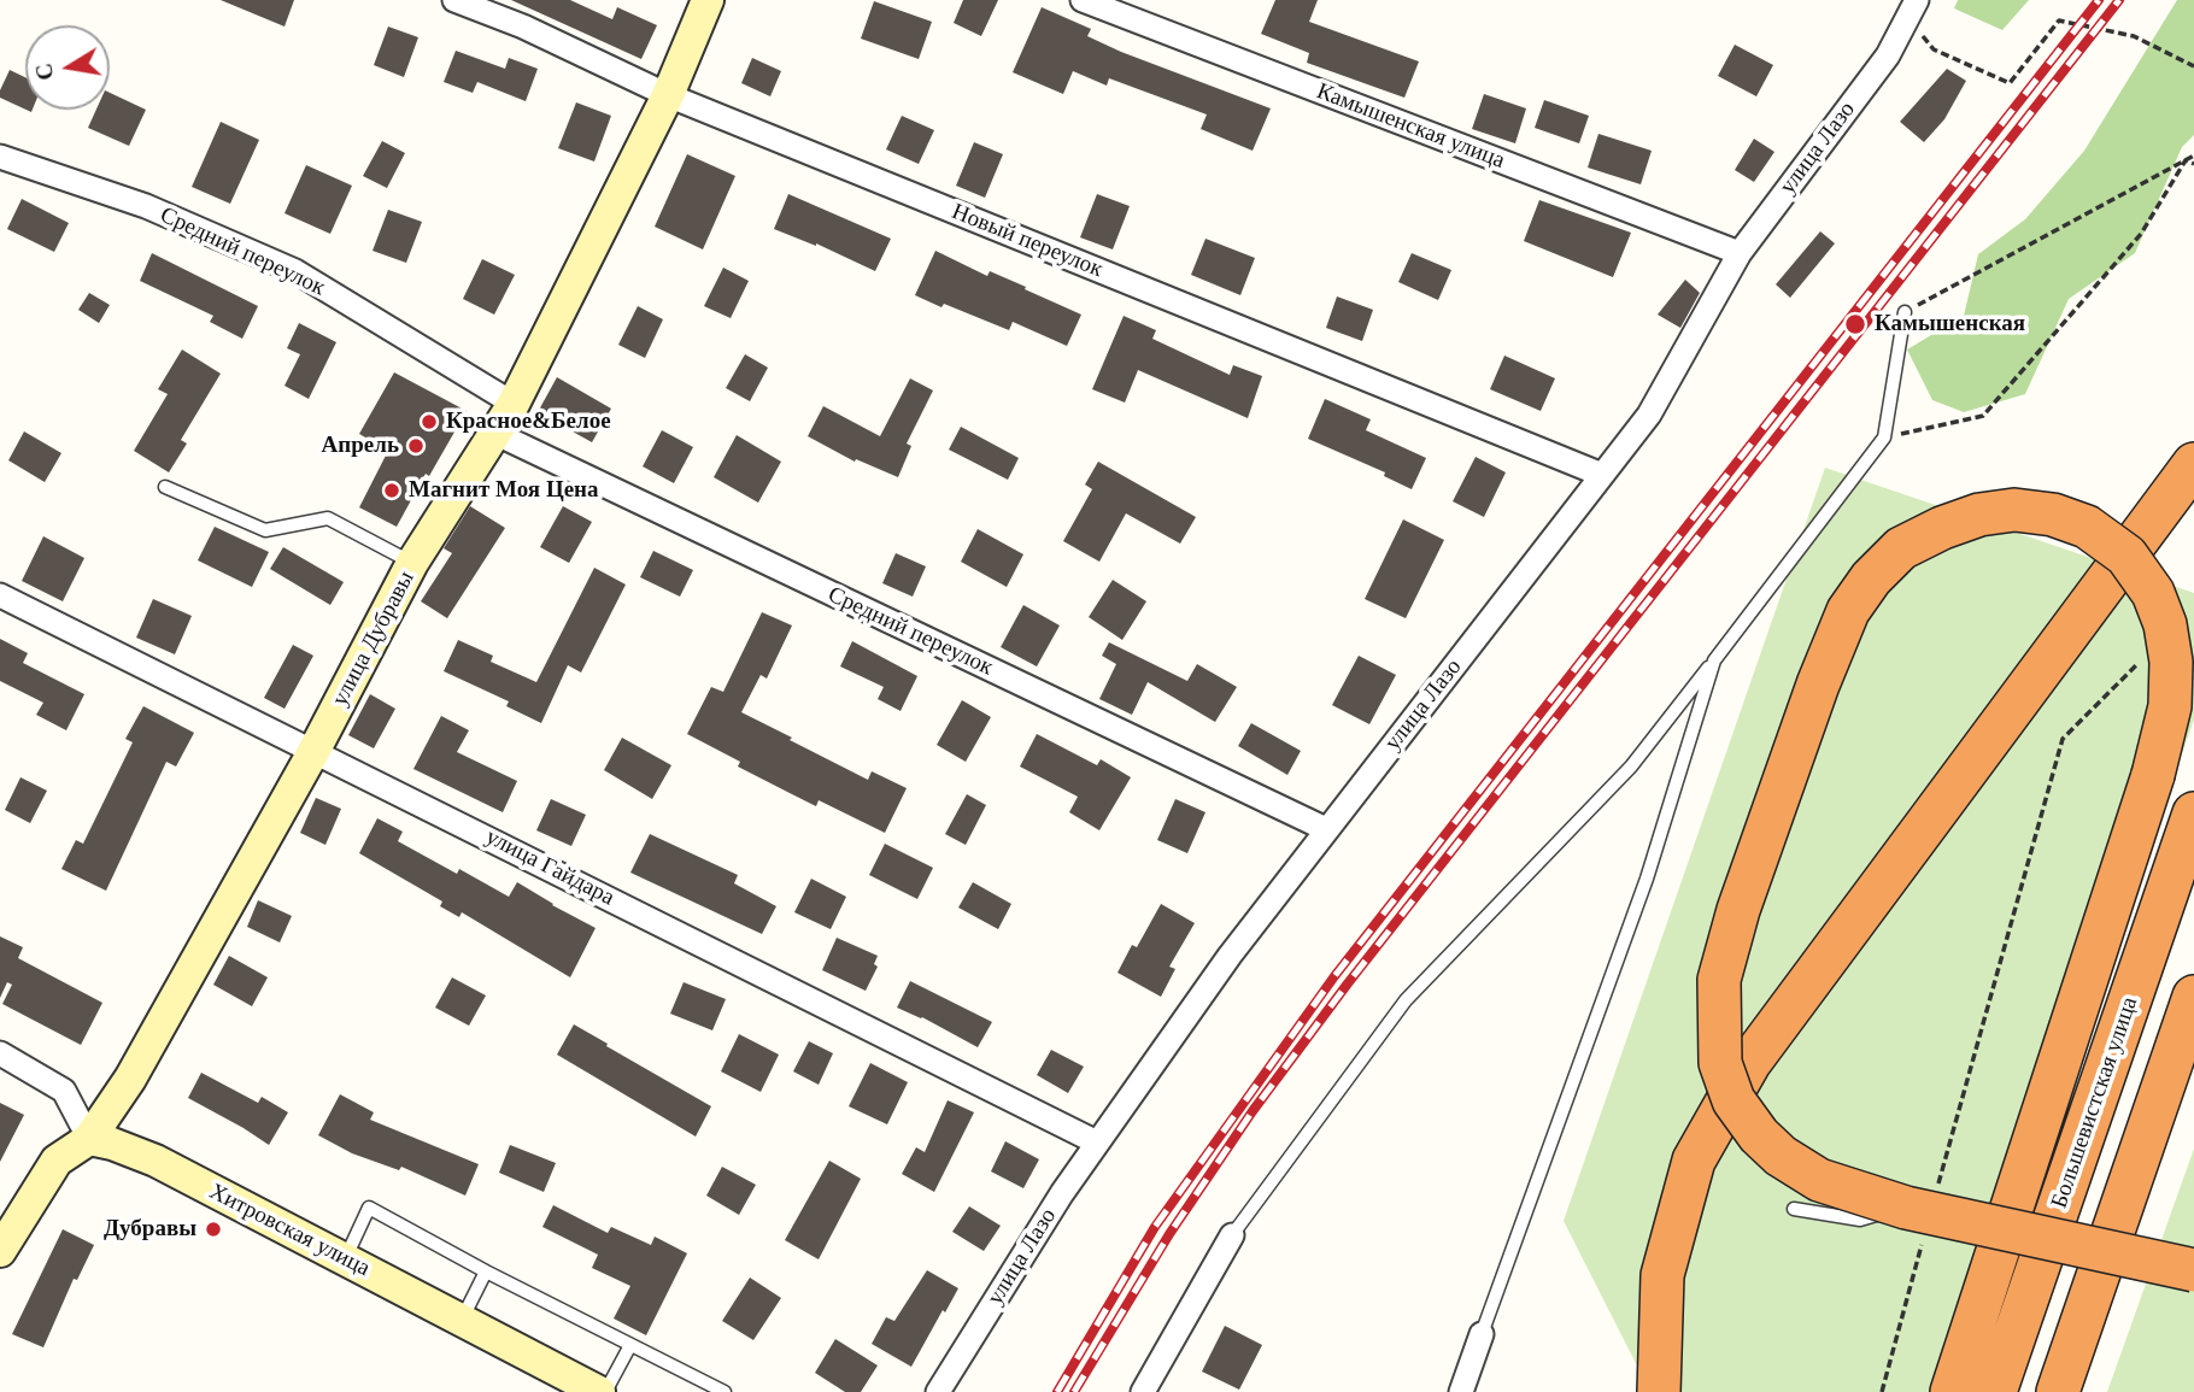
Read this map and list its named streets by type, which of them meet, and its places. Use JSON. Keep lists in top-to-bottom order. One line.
{"streets":{"highway":["Большевистская улица"],"street":["Камышенская улица","улица Лазо","Новый переулок","Средний переулок","улица Дубравы","улица Гайдара","Хитровская улица"]},"crossings":[["Камышенская улица","улица Лазо"],["улица Лазо","Новый переулок"],["улица Лазо","Средний переулок"],["улица Лазо","улица Гайдара"],["Новый переулок","улица Дубравы"],["Средний переулок","улица Дубравы"],["улица Дубравы","улица Гайдара"],["улица Дубравы","Хитровская улица"]],"places":["Камышенская","Красное&Белое","Апрель","Магнит Моя Цена","Дубравы"],"north":"left"}
